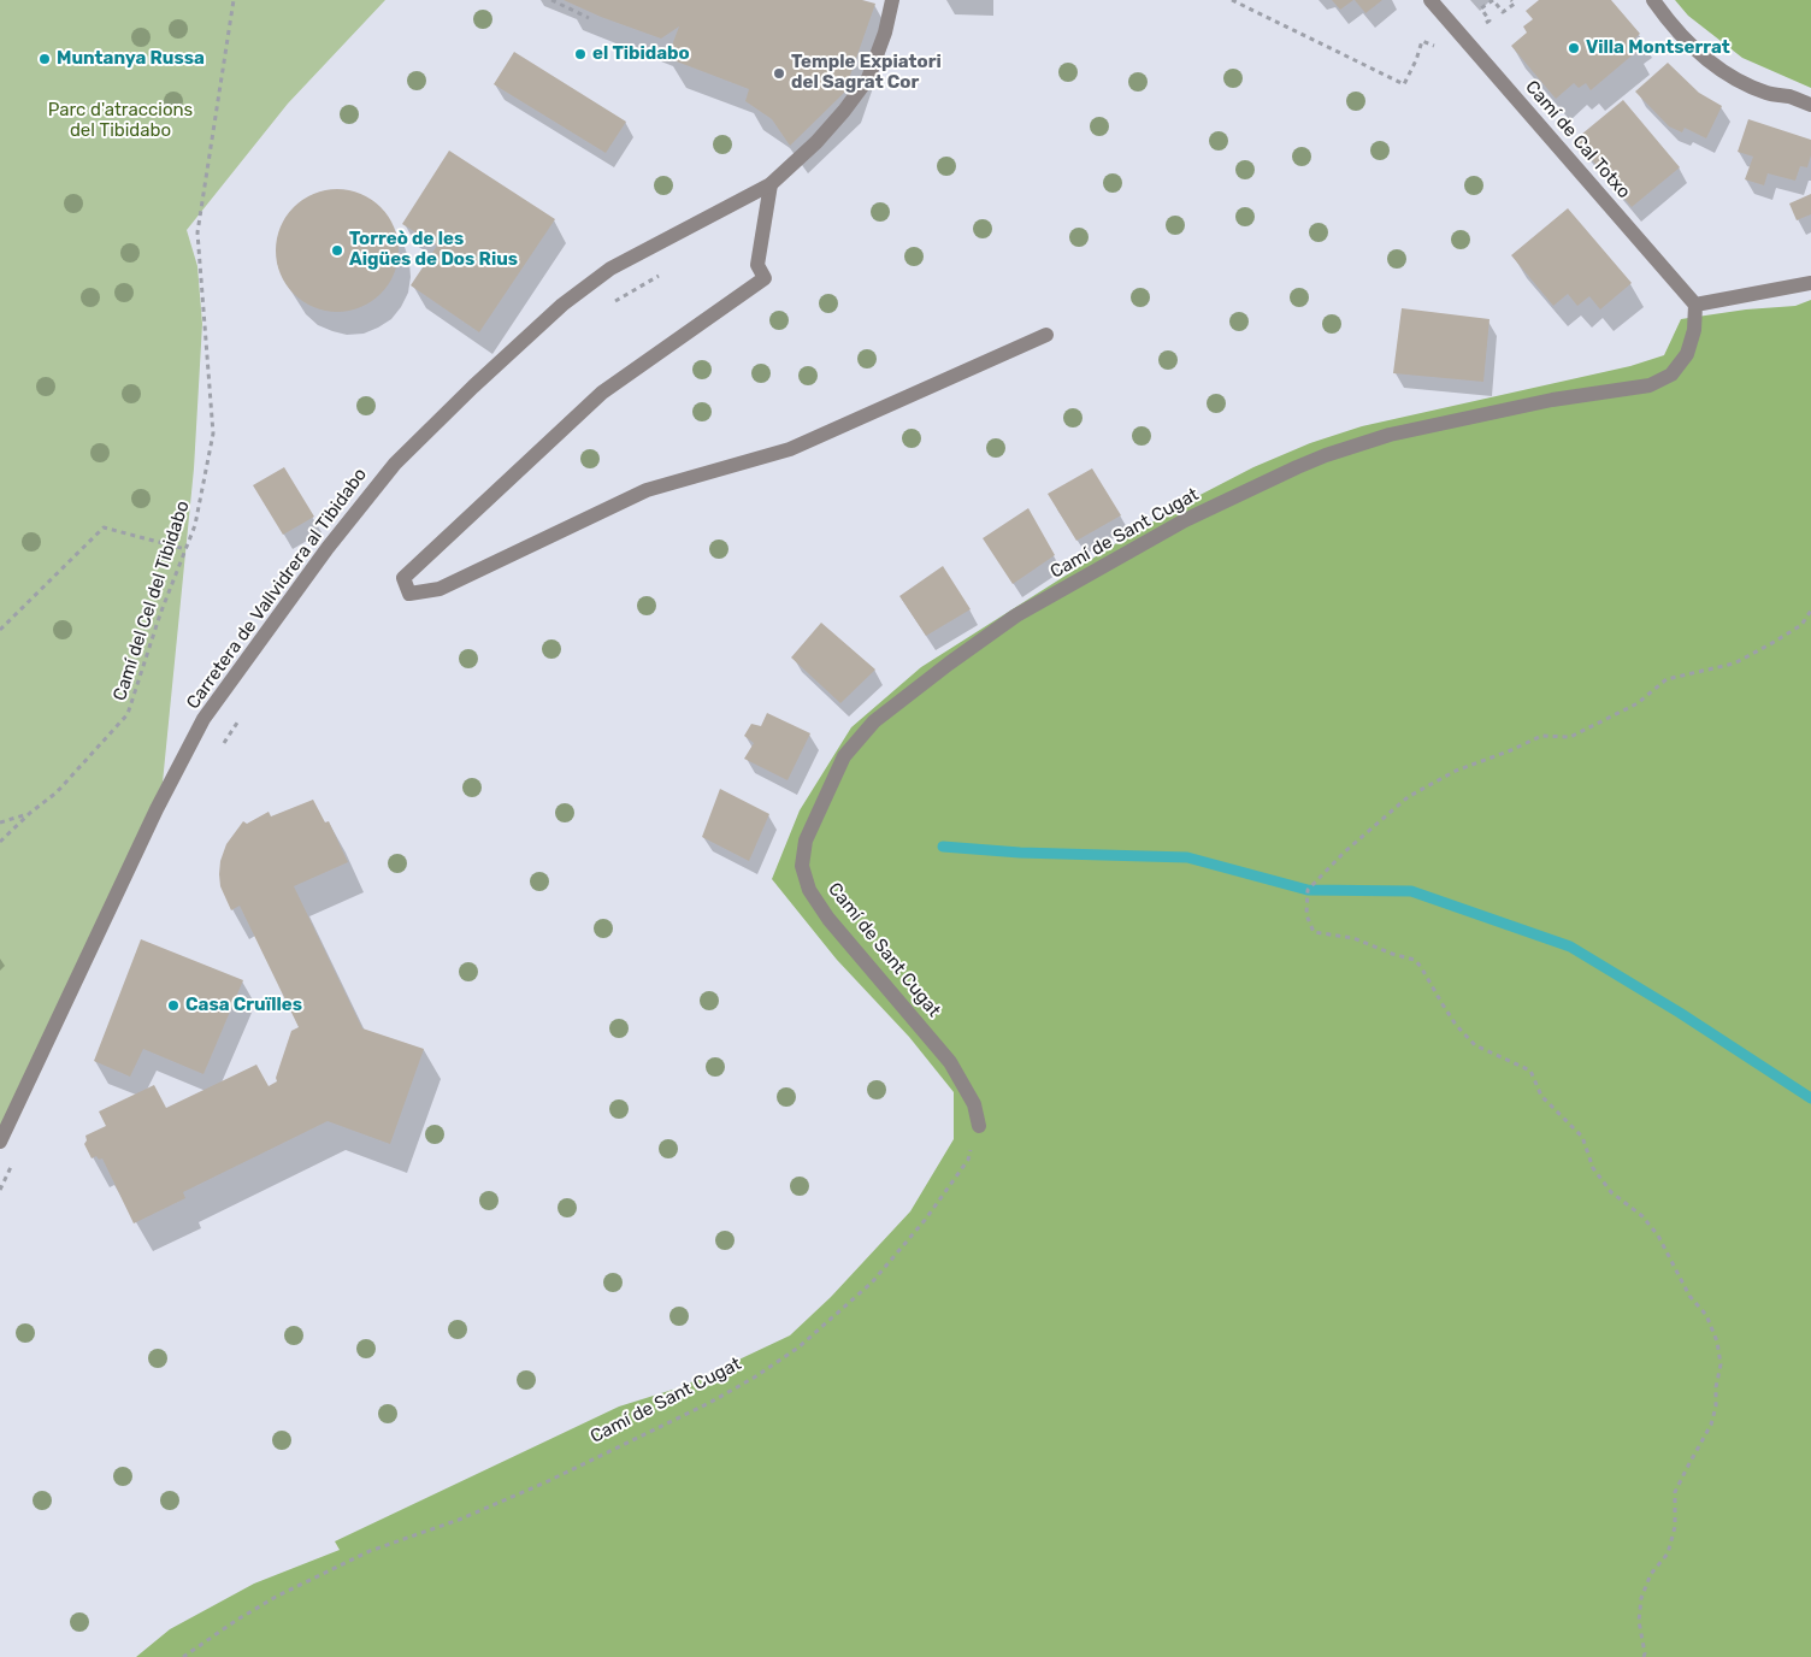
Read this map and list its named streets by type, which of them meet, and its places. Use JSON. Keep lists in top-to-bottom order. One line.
{"streets":{"street":["Camí de Cal Totxo","Camí de Sant Cugat","Carretera de Vallvidrera al Tibidabo"],"path":["Camí del Cel del Tibidabo"]},"crossings":[["Camí de Cal Totxo","Camí de Sant Cugat"]],"parks":["Parc d'atraccions del Tibidabo"],"places":["Villa Montserrat","el Tibidabo","Muntanya Russa","Temple Expiatori del Sagrat Cor","Torreò de les Aigües de Dos Rius","Casa Cruïlles"]}
